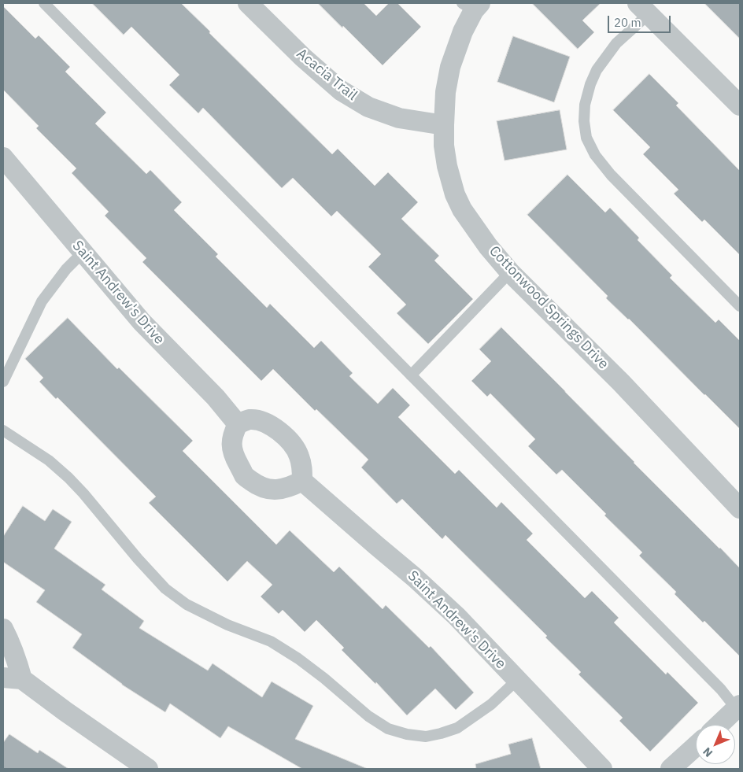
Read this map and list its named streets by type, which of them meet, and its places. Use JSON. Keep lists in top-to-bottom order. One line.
{"streets":{"street":["Acacia Trail","Saint Andrew's Drive","Cottonwood Springs Drive"]},"crossings":[["Acacia Trail","Cottonwood Springs Drive"]],"scale_bar":"20 m","north":"bottom left"}
